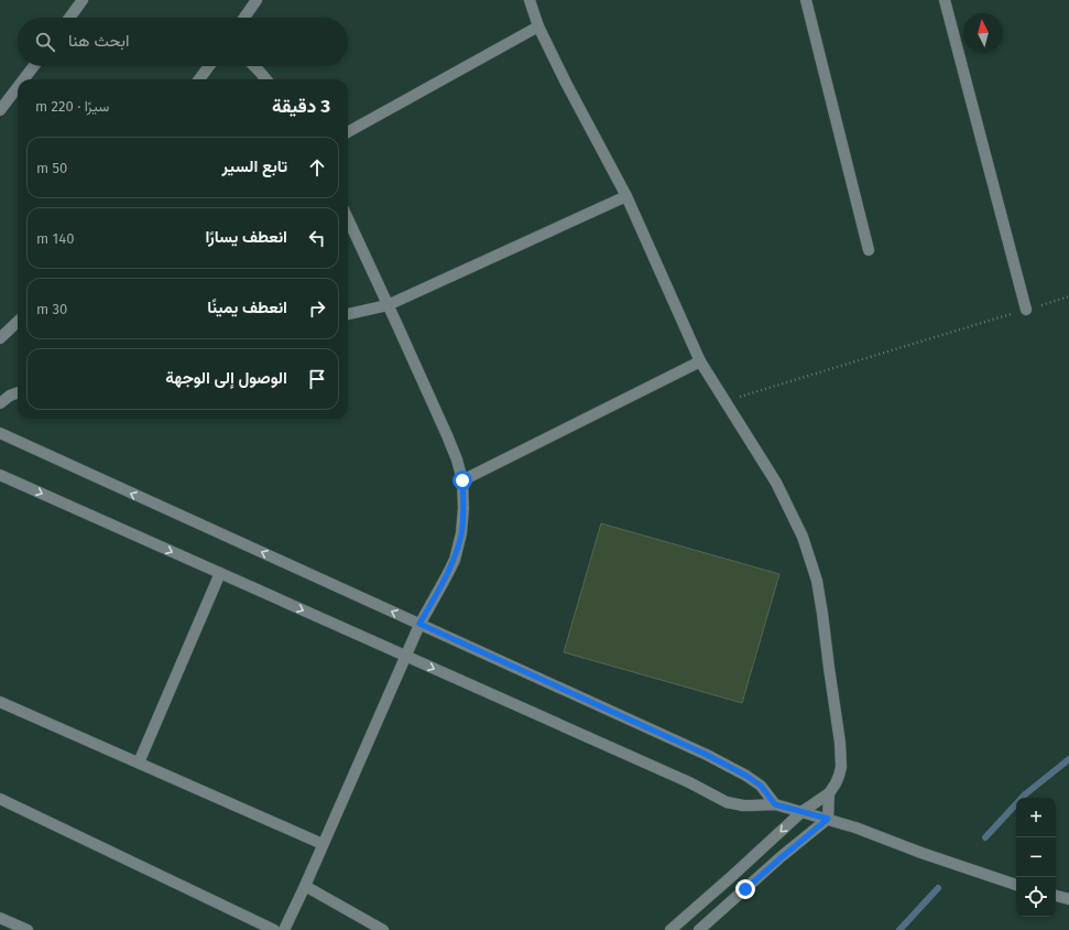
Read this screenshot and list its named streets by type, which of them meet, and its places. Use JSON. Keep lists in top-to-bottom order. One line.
{"north":"top","page":{"search":"ابحث هنا","heading":["3 دقيقة","سيرًا · 220 m"],"list":[["تابع السير","50 m"],["انعطف يسارًا","140 m"],["انعطف يمينًا","30 m"],"الوصول إلى الوجهة"],"map_buttons":["+","−"]}}
